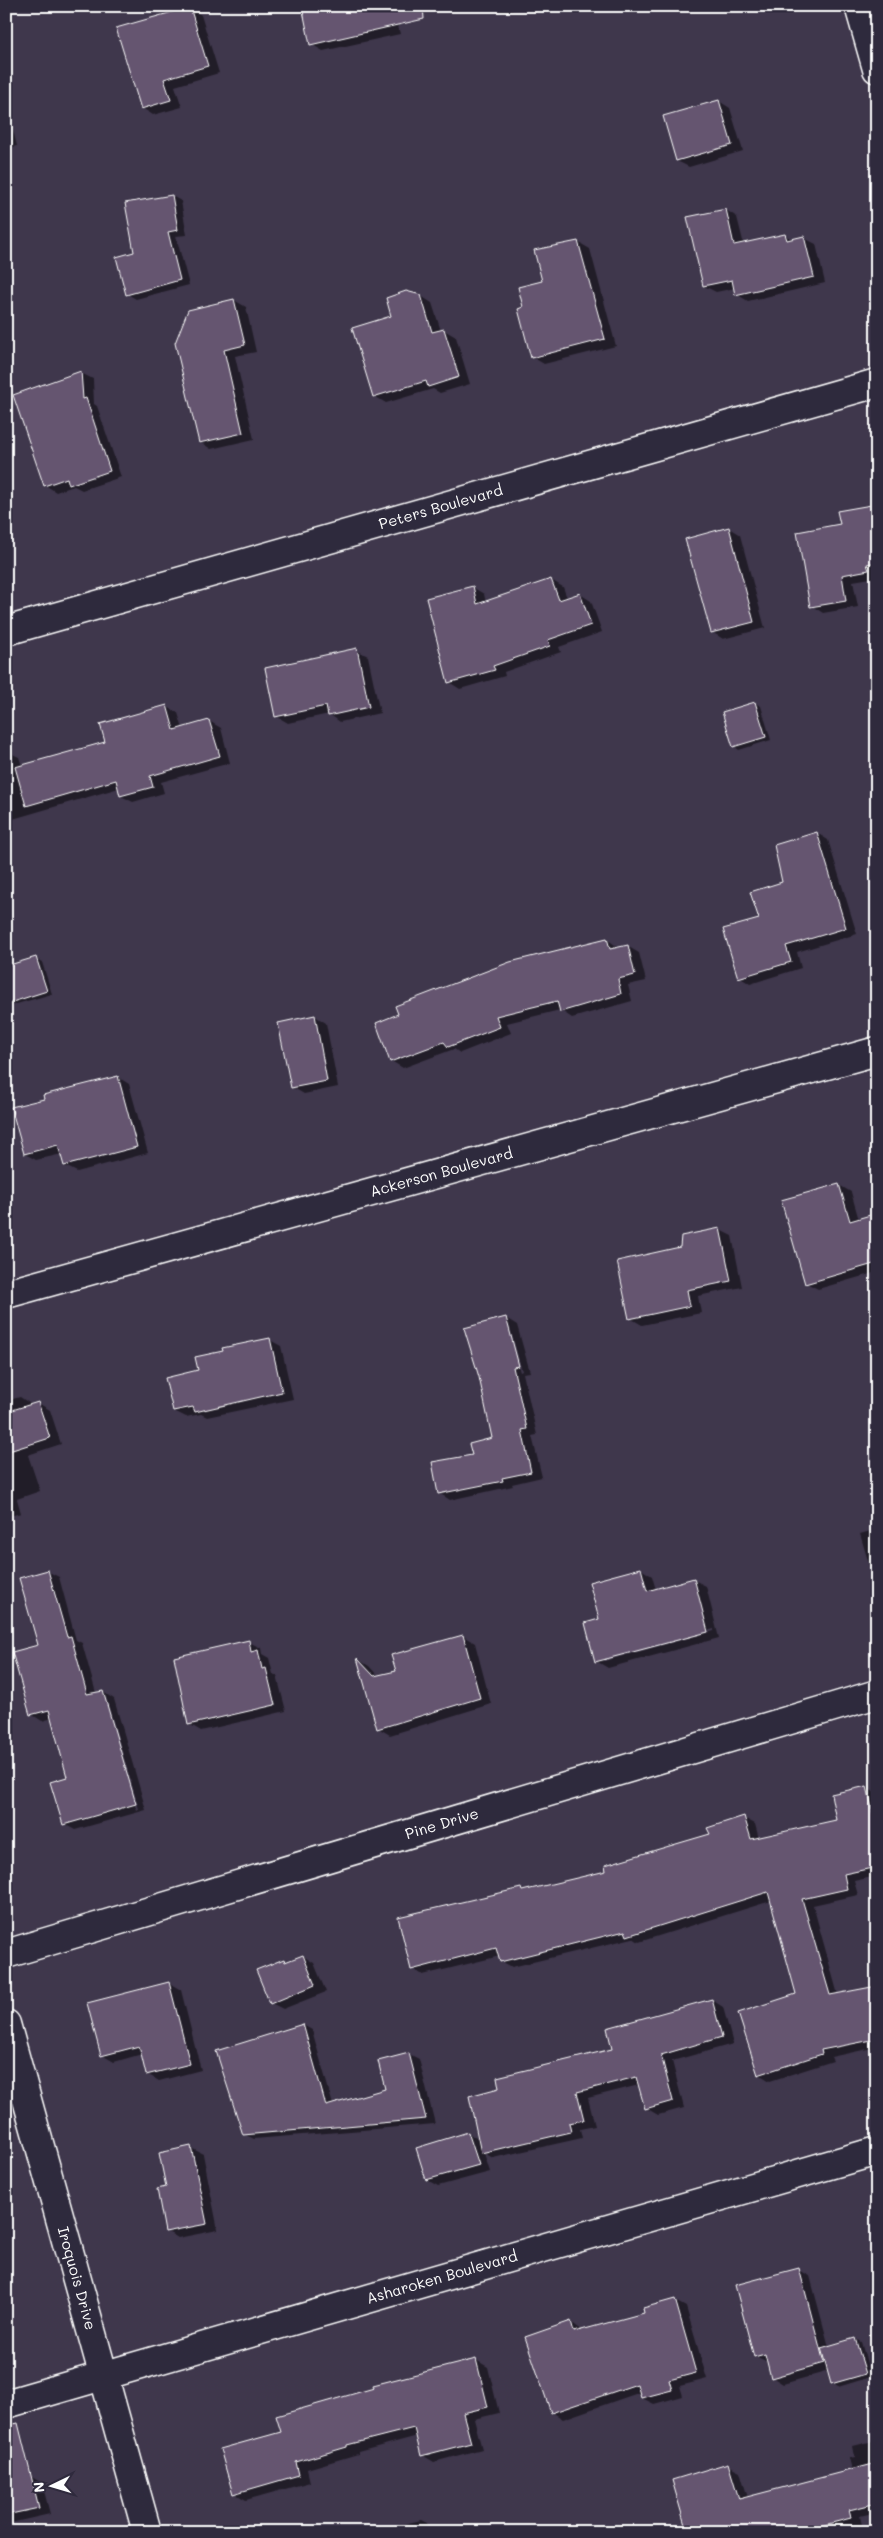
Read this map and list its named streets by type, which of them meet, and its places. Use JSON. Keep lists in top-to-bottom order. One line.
{"streets":{"street":["Peters Boulevard","Ackerson Boulevard","Pine Drive","Iroquois Drive","Asharoken Boulevard"]},"crossings":[["Iroquois Drive","Asharoken Boulevard"]],"north":"left"}
